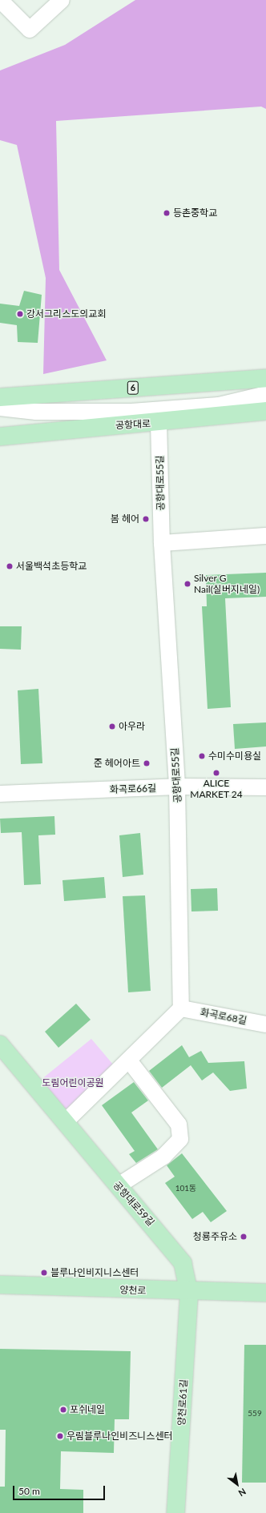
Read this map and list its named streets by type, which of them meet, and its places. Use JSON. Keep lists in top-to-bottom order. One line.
{"streets":{"main road":["6","공항대로","공항대로59길","양천로","양천로61길"],"street":["공항대로55길","화곡로66길","화곡로68길"]},"crossings":[["공항대로","공항대로55길"],["공항대로55길","화곡로66길"],["공항대로55길","화곡로68길"],["공항대로59길","양천로"],["공항대로59길","양천로61길"],["양천로","양천로61길"]],"parks":["도림어린이공원"],"places":["등촌중학교","강서그리스도의교회","봄 헤어","서울백석초등학교","Silver G Nail(실버지네일)","아우라","수미수미용실","준 헤어아트","ALICE MARKET 24","청룡주유소","블루나인비지니스센터","포쉬네일","우림블루나인비즈니스센터"],"house_numbers":["101동","559"],"scale_bar":"50 m","north":"bottom right"}
